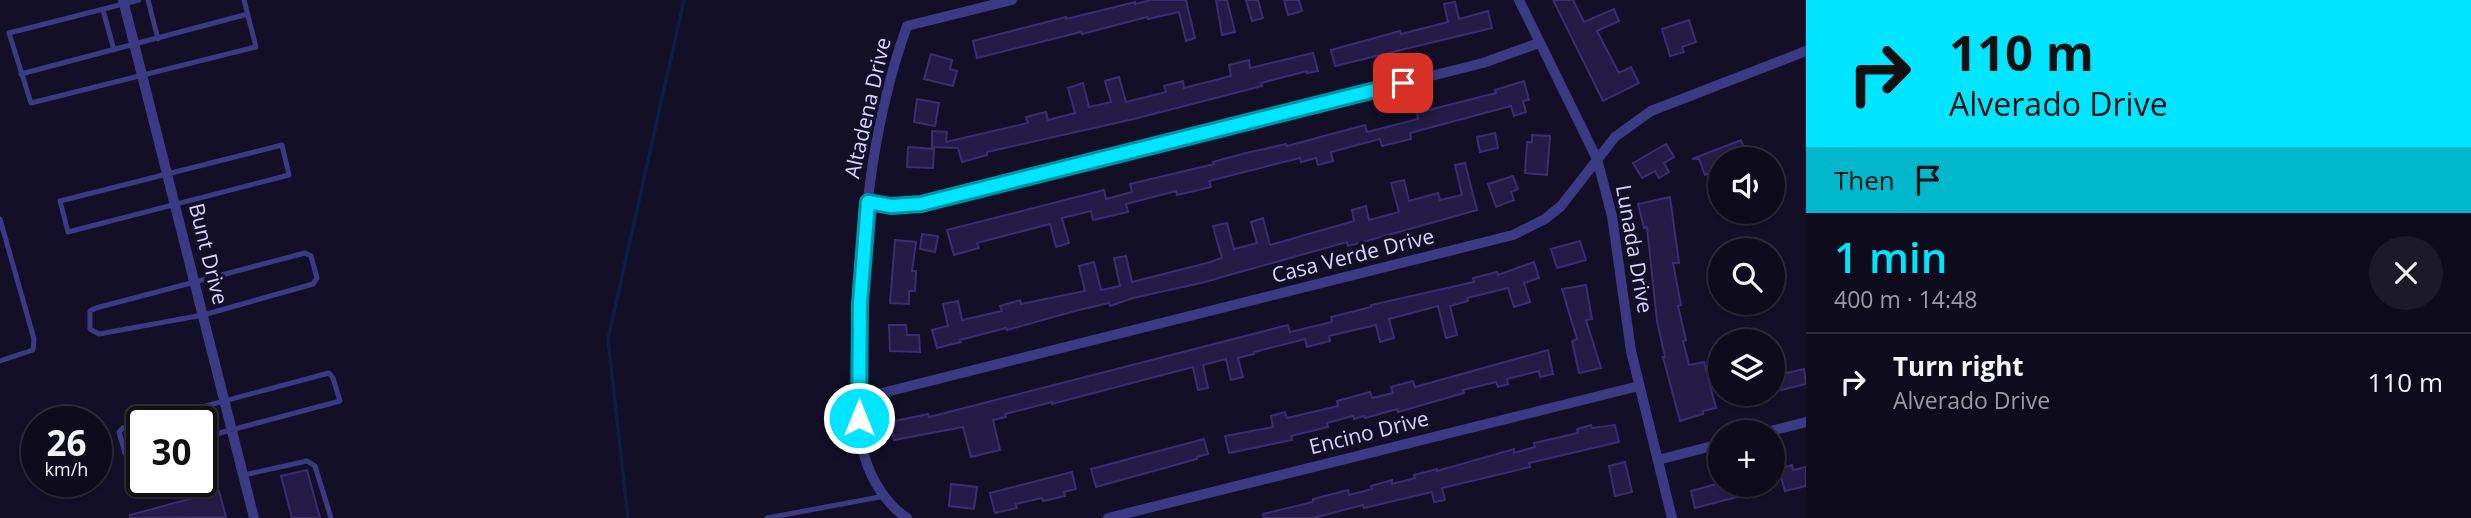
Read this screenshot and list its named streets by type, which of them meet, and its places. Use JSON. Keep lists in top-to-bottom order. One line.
{"streets":{"street":["Altadena Drive","Lunada Drive","Bunt Drive","Casa Verde Drive","Encino Drive"]},"crossings":[["Altadena Drive","Casa Verde Drive"],["Lunada Drive","Casa Verde Drive"],["Lunada Drive","Encino Drive"]],"page":{"turn":["110 m","Alverado Drive"],"map_buttons":"+","then":"Then","heading":["1 min","400 m · 14:48"],"list":[{"name":"Turn right","note":"Alverado Drive","value":"110 m"}],"speed":"26 km/h","limit":"30"}}
